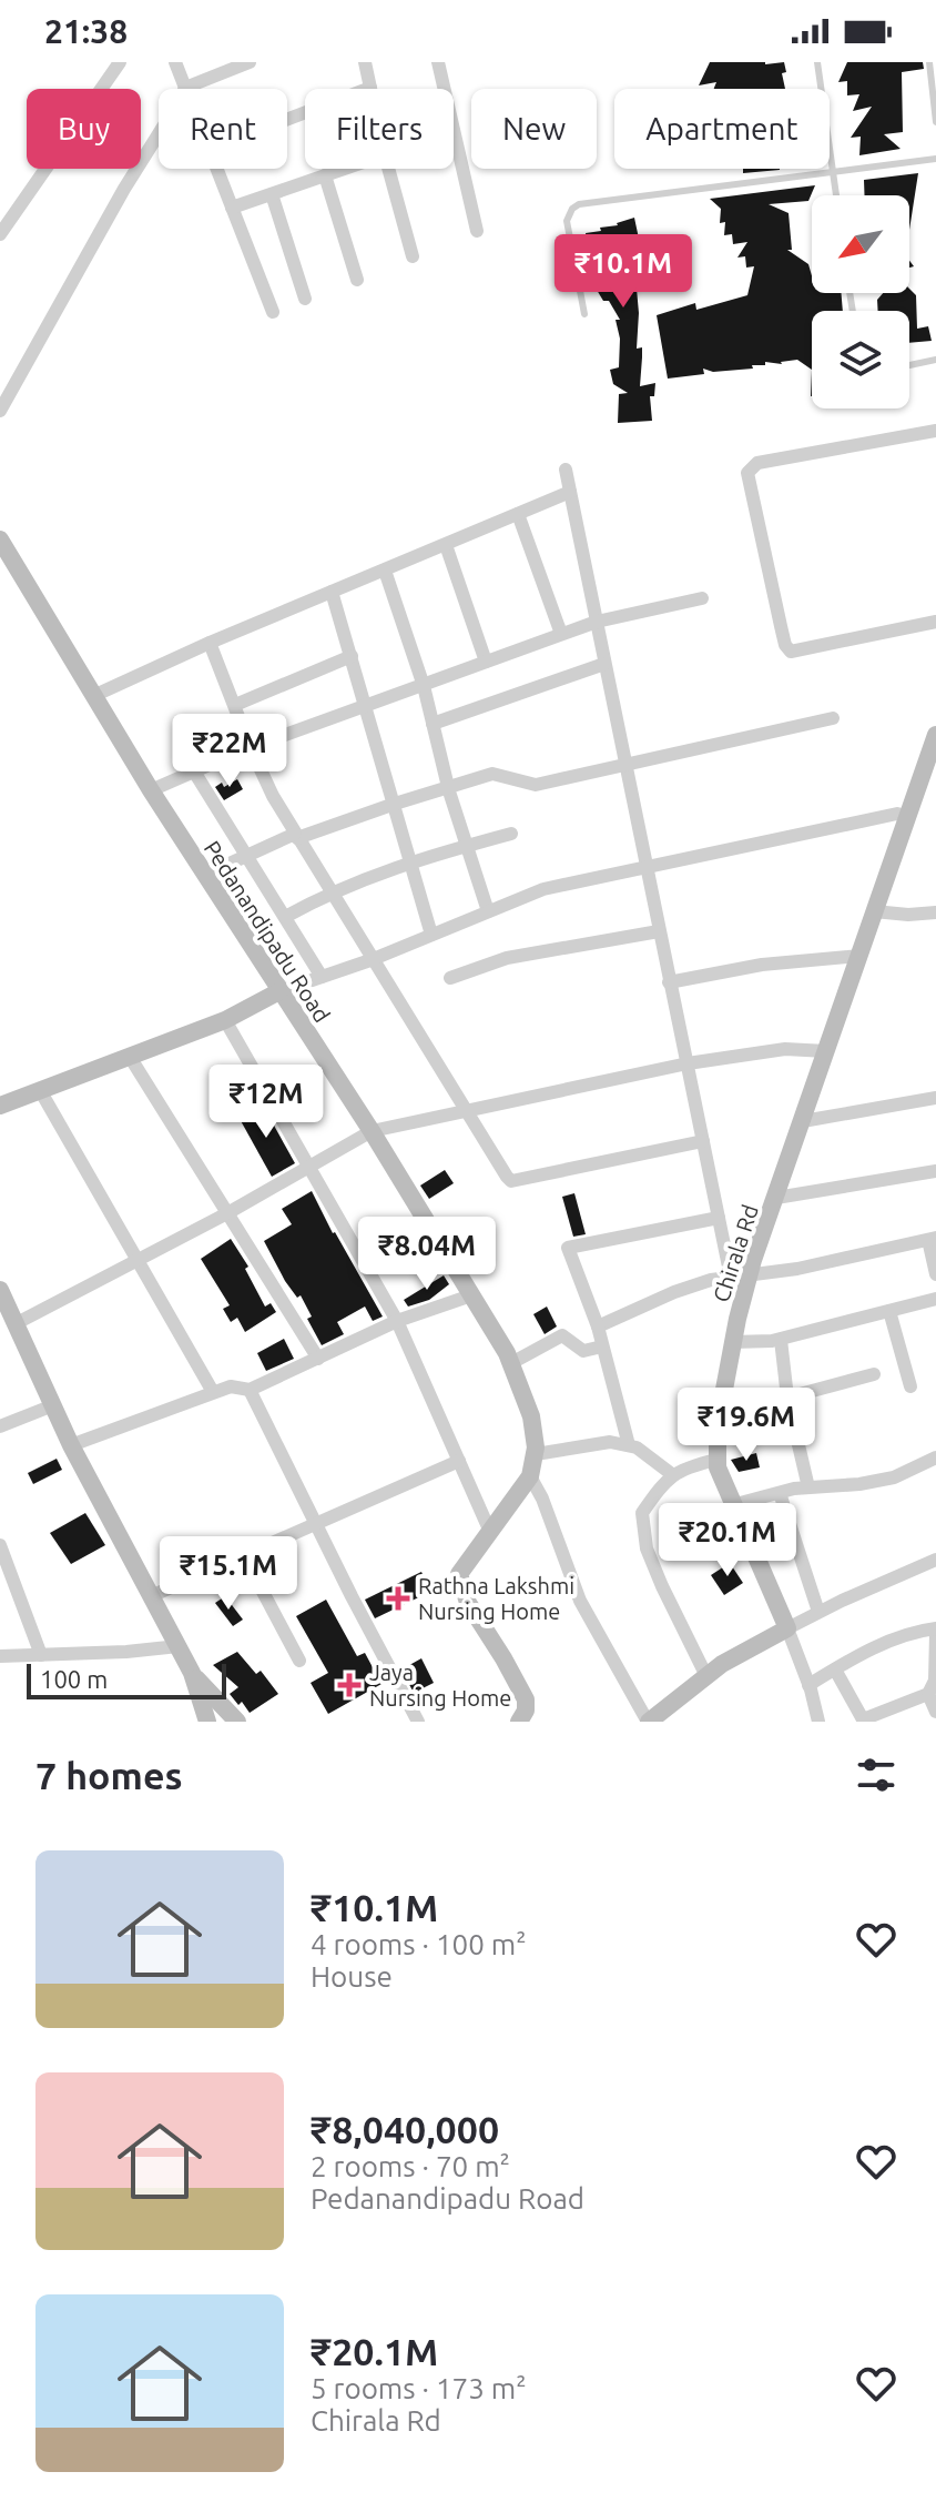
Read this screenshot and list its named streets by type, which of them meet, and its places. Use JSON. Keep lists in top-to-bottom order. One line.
{"streets":{"main road":["Pedanandipadu Road","Chirala Rd"]},"places":{"health":["Rathna Lakshmi Nursing Home","Jaya Nursing Home"]},"scale_bar":"100 m","north":"bottom left","page":{"status":"21:38","chip":["Buy","Rent","Filters","New","Apartment"],"price":["₹10.1M","₹22M","₹12M","₹8.04M","₹19.6M","₹20.1M","₹15.1M"],"scale":"100 m","heading":"7 homes","list":[{"name":"₹10.1M","note":"4 rooms · 100 m² · House"},{"name":"₹8,040,000","note":"2 rooms · 70 m² · Pedanandipadu Road"},{"name":"₹20.1M","note":"5 rooms · 173 m² · Chirala Rd"}]}}
